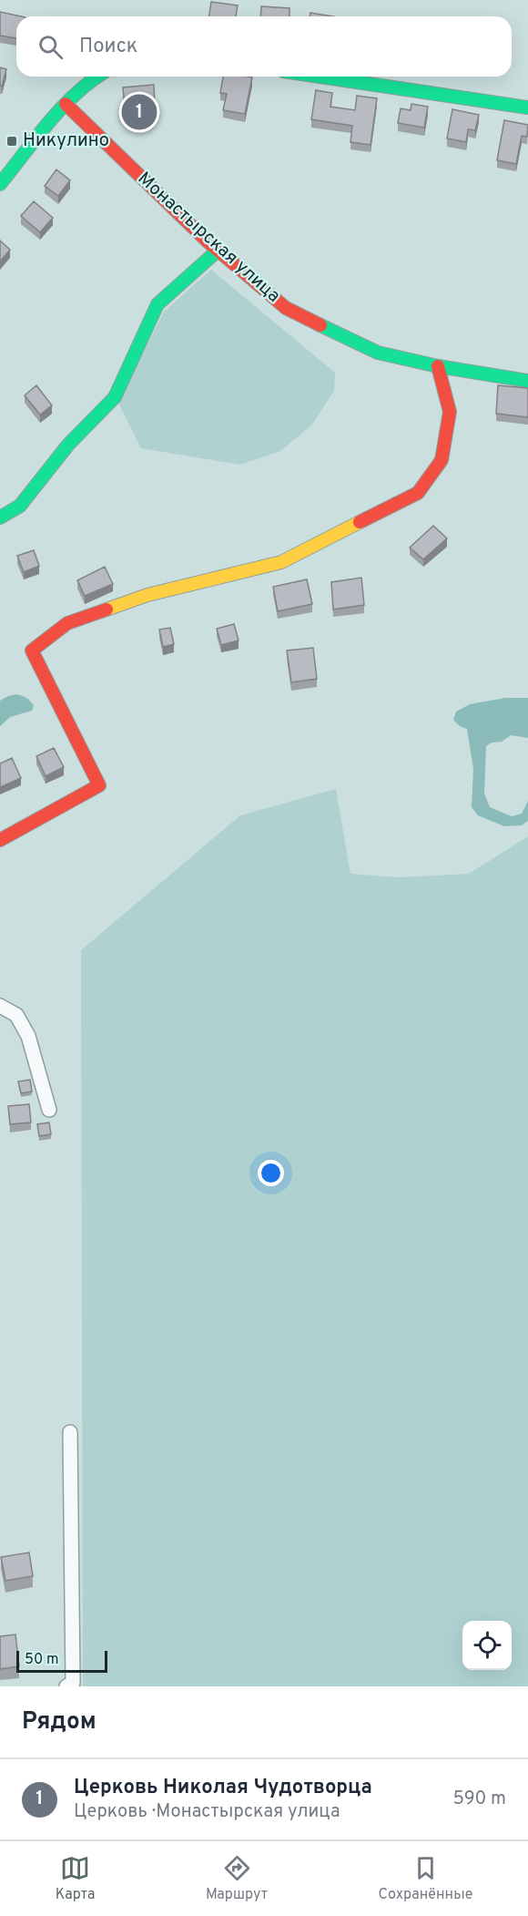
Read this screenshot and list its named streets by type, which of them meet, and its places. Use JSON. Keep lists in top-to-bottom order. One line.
{"streets":{"street":["Монастырская улица"]},"places":{"transit":["Никулино"]},"scale_bar":"50 m","page":{"search":"Поиск","pins":"1","scale":"50 m","heading":"Рядом","list":[{"mark":"1","name":"Церковь Николая Чудотворца","note":"Церковь · Монастырская улица","value":"590 m"}],"nav":["Карта","Маршрут","Сохранённые"]}}
